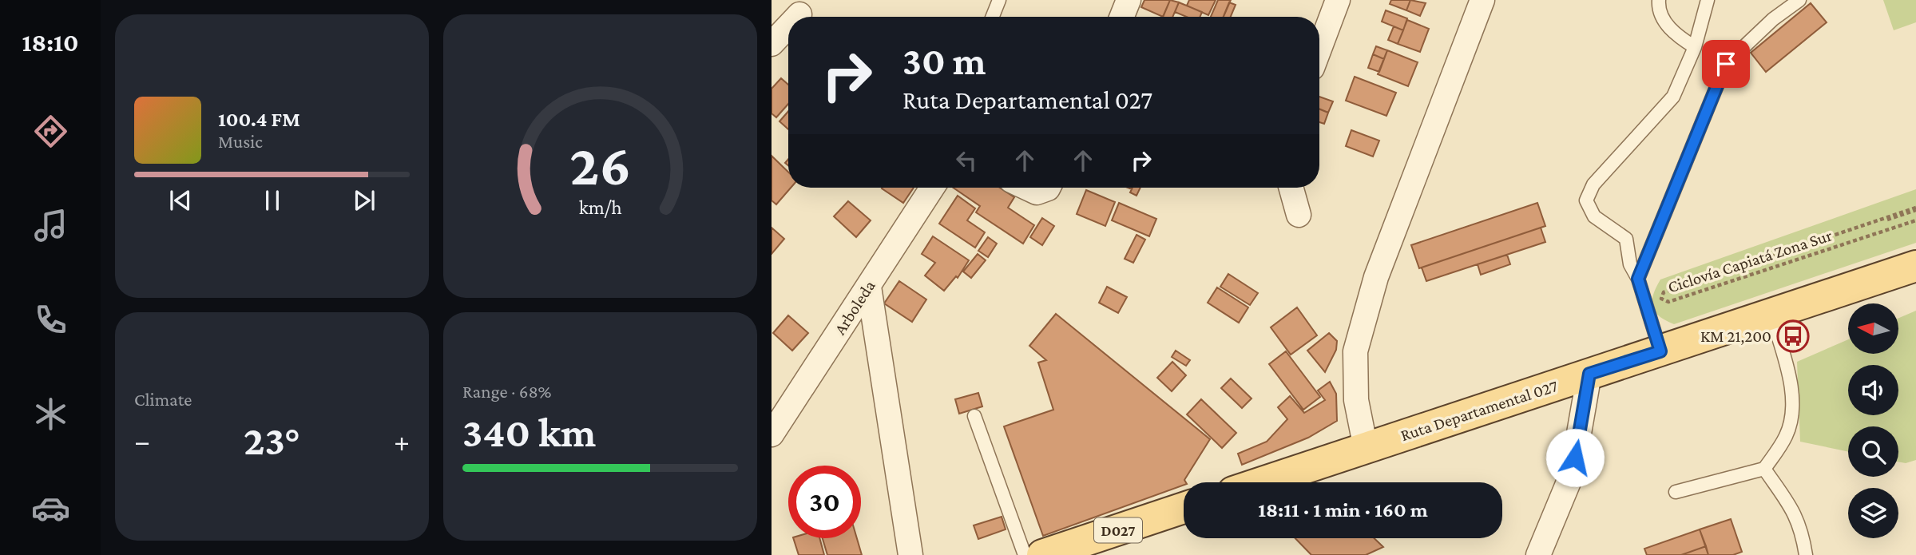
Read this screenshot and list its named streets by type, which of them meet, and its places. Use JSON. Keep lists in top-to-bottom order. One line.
{"streets":{"main road":["Ruta Departamental 027","D027"],"street":["Arboleda"],"path":["Ciclovía Capiatá Zona Sur"]},"places":{"bus stop":["KM 21,200"]},"north":"left","page":{"tabs":"18:10","turn":["30 m","Ruta Departamental 027"],"song":["100.4 FM","Music"],"tile":["Climate",["Range · 68%","340 km"]],"heat":["−","23°","+"],"limit":"30","trip":"18:11 · 1 min · 160 m","gauge":["26","km/h"]}}
